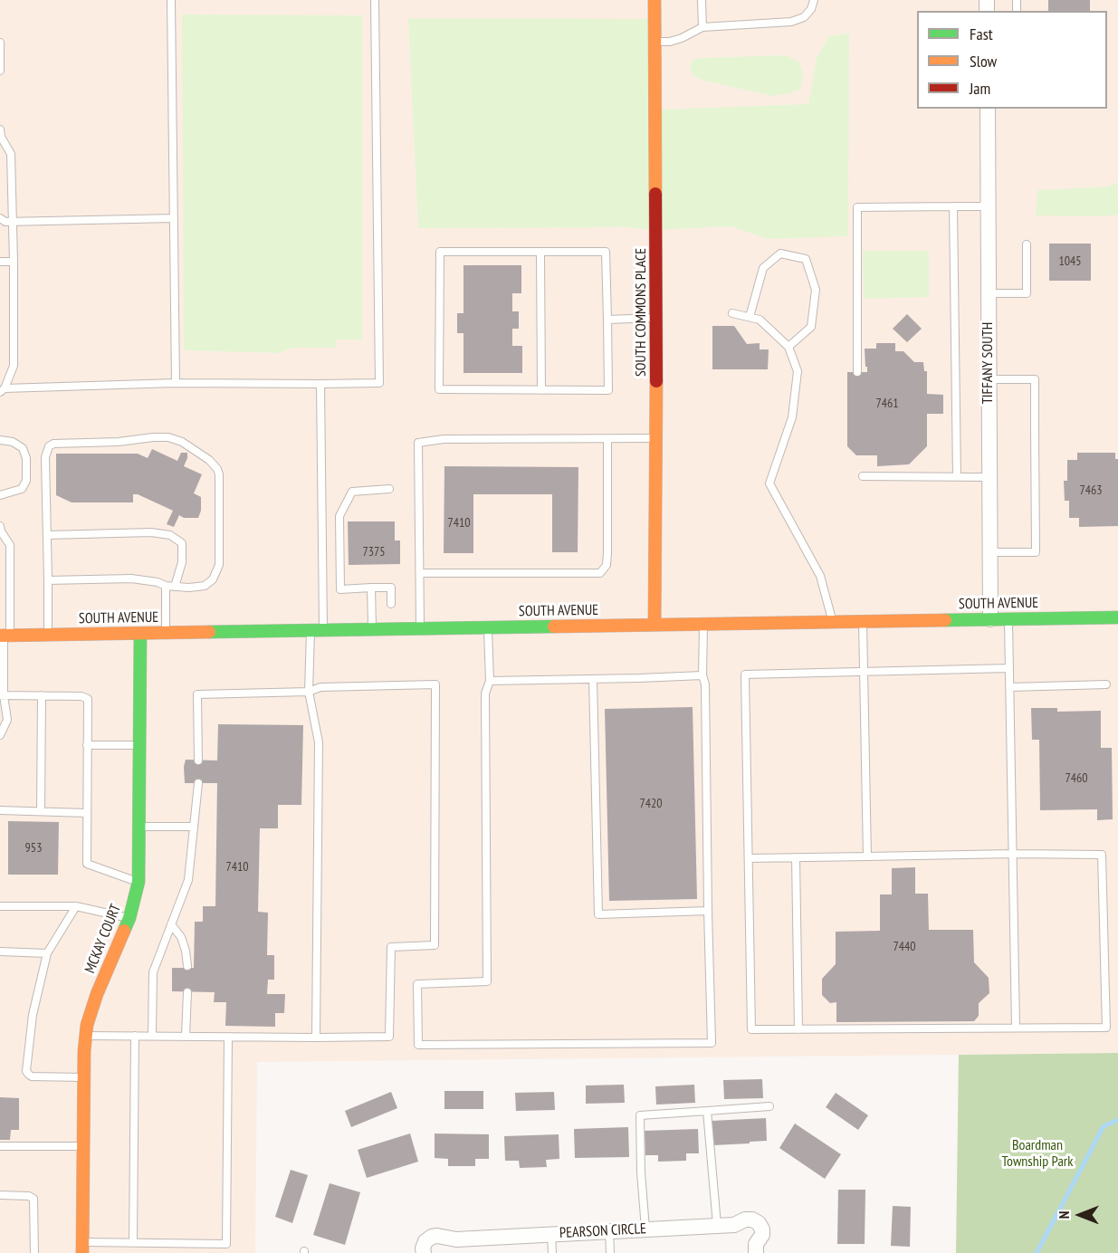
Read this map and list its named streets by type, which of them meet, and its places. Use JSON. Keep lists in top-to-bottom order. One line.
{"streets":{"street":["SOUTH COMMONS PLACE","TIFFANY SOUTH","SOUTH AVENUE","MCKAY COURT","PEARSON CIRCLE"]},"crossings":[["SOUTH COMMONS PLACE","SOUTH AVENUE"],["TIFFANY SOUTH","SOUTH AVENUE"],["SOUTH AVENUE","MCKAY COURT"]],"parks":["Boardman Township Park"],"house_numbers":["1045","7461","7463","7410","7375","7460","7420","953","7410","7440"],"legend":["Fast","Slow","Jam"],"north":"left"}
